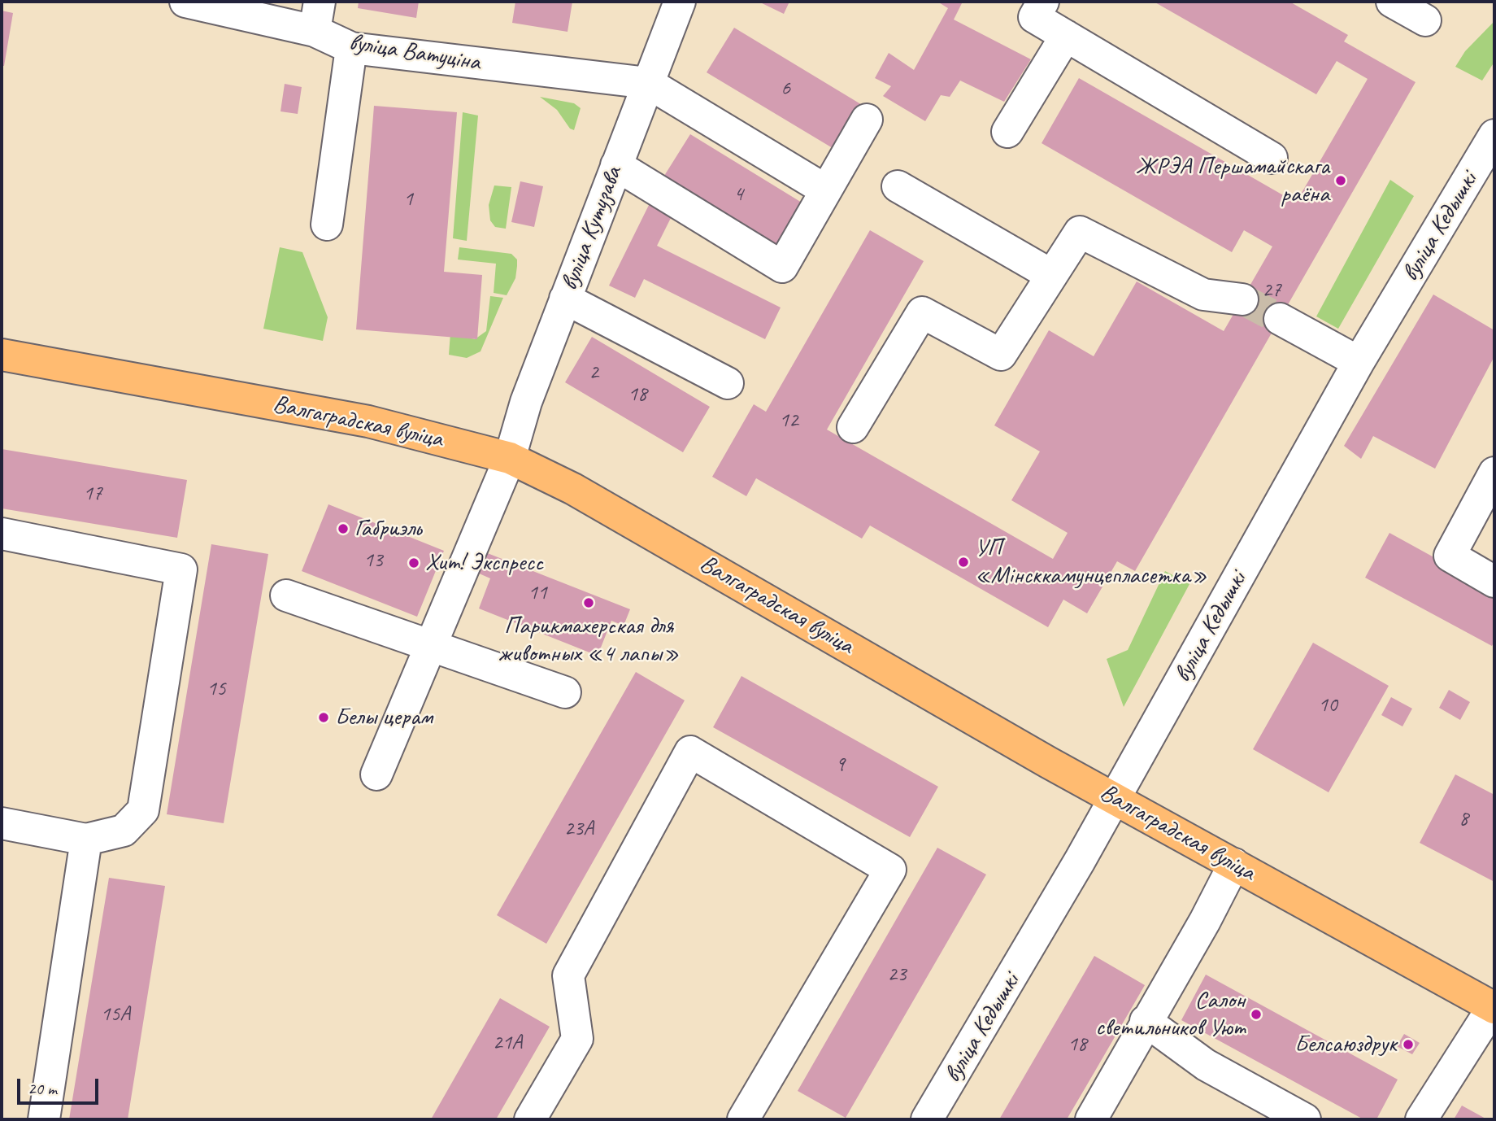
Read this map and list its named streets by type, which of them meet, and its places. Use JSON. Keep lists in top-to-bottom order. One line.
{"streets":{"main road":["Валгаградская вуліца"],"street":["вуліца Ватуціна","вуліца Кедышкі","вуліца Кутузава"]},"crossings":[["вуліца Ватуціна","вуліца Кутузава"],["вуліца Кедышкі","Валгаградская вуліца"],["вуліца Кутузава","Валгаградская вуліца"]],"places":["ЖРЭА Першамайскага раёна","Габриэль","УП «Мінсккамунцепласетка»","Хит! Экспресс","Парикмахерская для животных «4 лапы»","Белы церам","Салон светильников Уют","Белсаюздрук"],"house_numbers":["6","4","1","27","2","18","12","17","13","11","15","10","9","8","23А","23","15А","21А","18"],"scale_bar":"20 m"}
